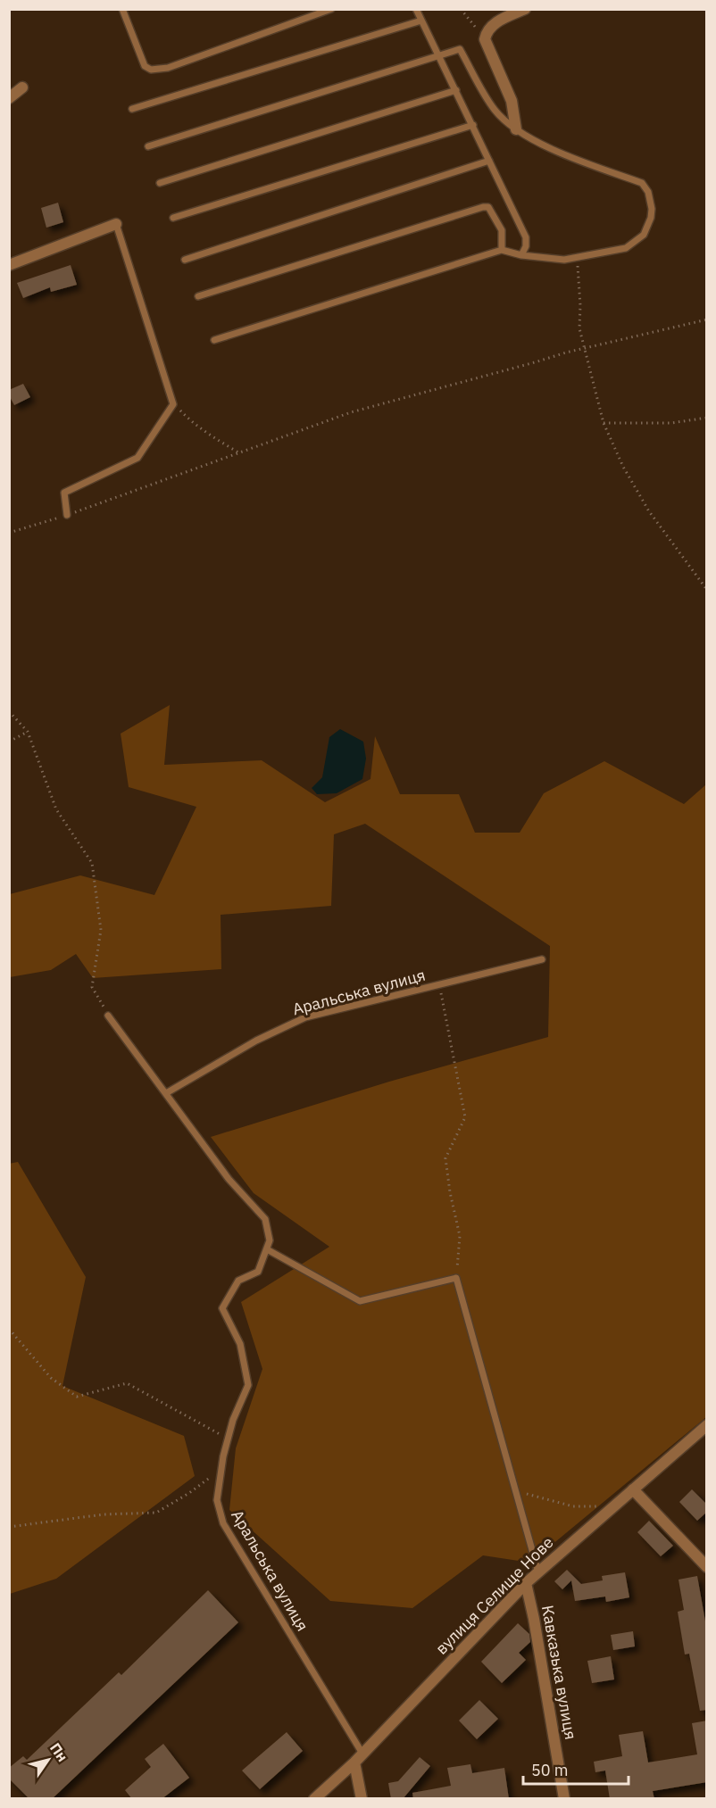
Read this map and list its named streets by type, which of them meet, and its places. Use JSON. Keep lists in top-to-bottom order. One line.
{"streets":{"street":["вулиця Селище Нове","Кавказька вулиця"],"lane":["Аральська вулиця"]},"crossings":[["Аральська вулиця","вулиця Селище Нове"],["вулиця Селище Нове","Кавказька вулиця"]],"scale_bar":"50 m","north":"top right"}
